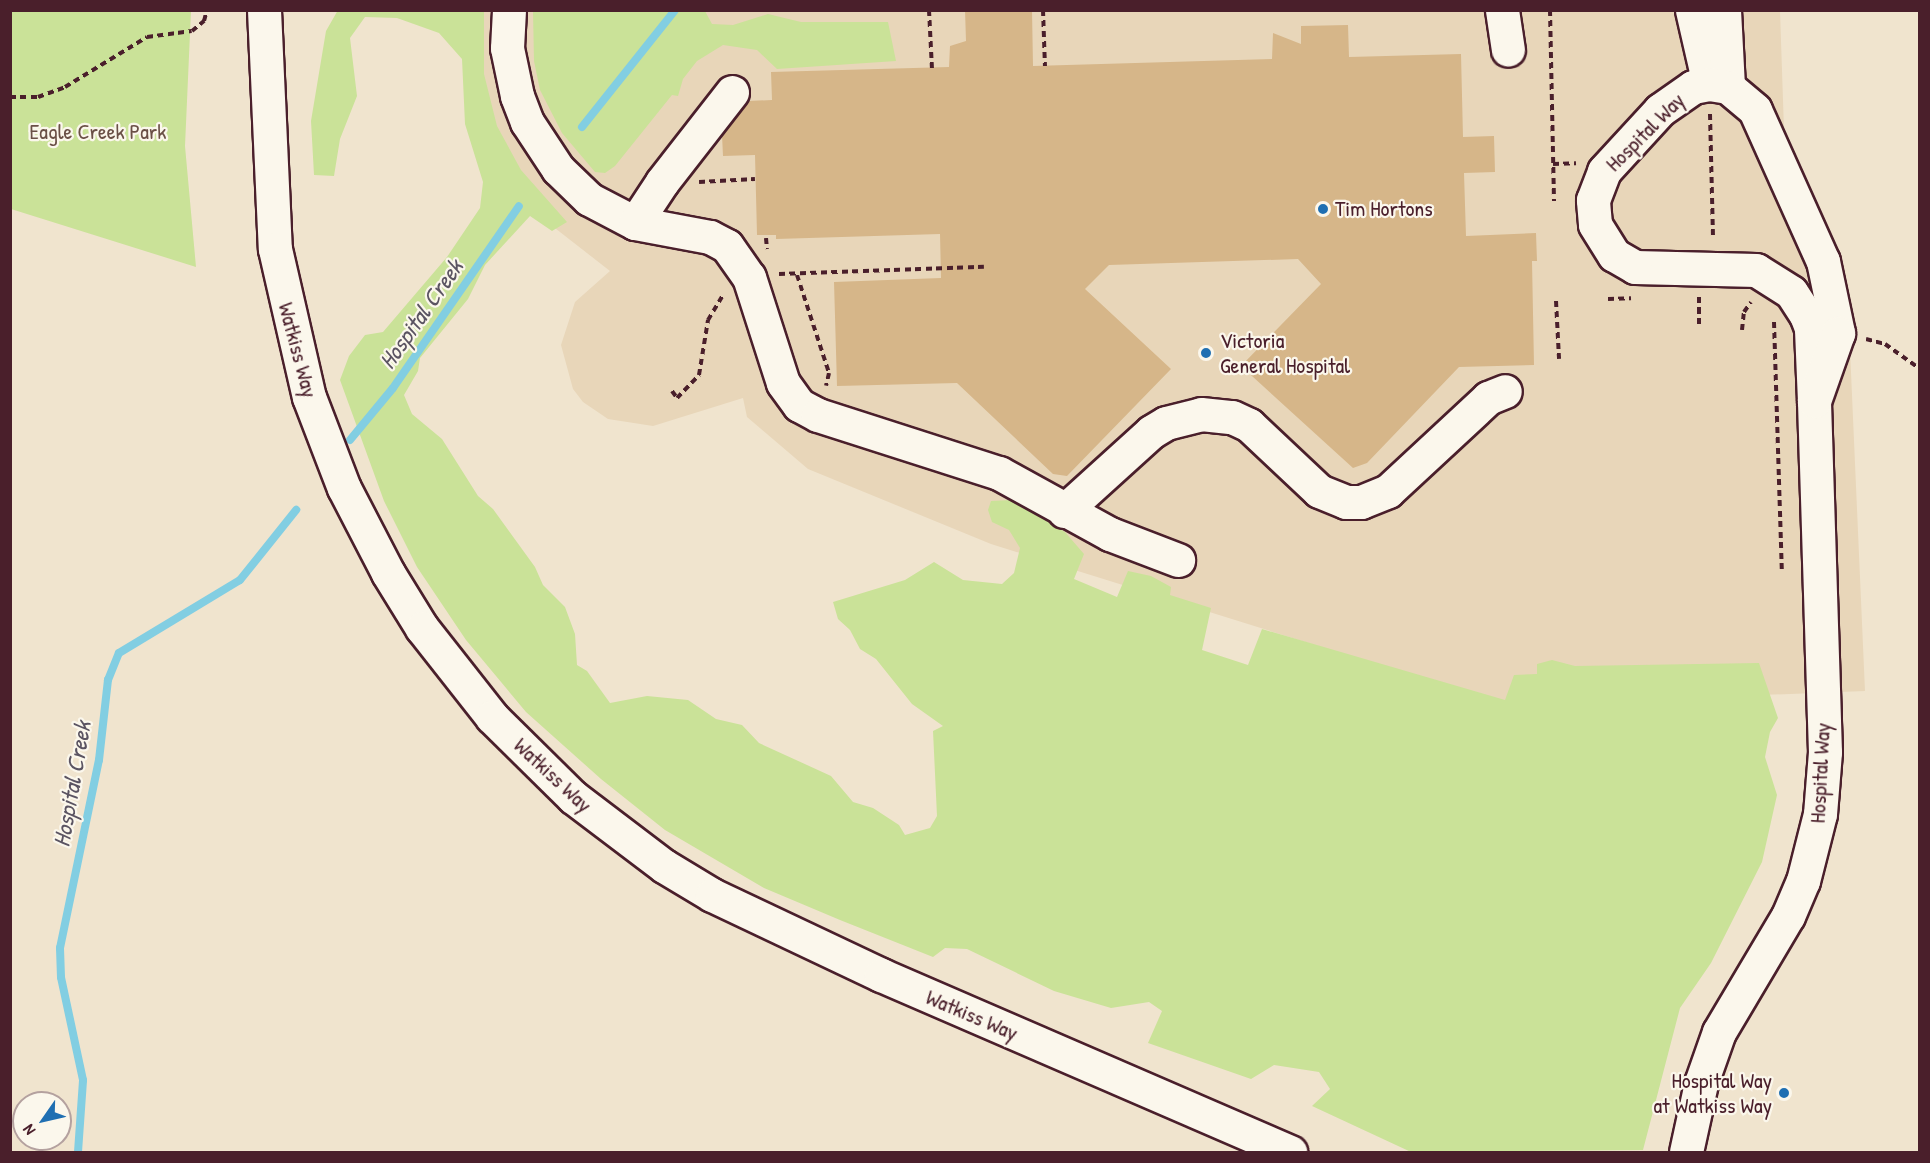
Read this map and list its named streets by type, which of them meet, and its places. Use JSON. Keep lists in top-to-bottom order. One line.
{"streets":{"street":["Hospital Way","Watkiss Way"]},"water":["Hospital Creek"],"parks":["Eagle Creek Park"],"places":["Tim Hortons","Victoria General Hospital","Hospital Way at Watkiss Way"],"north":"bottom left"}
